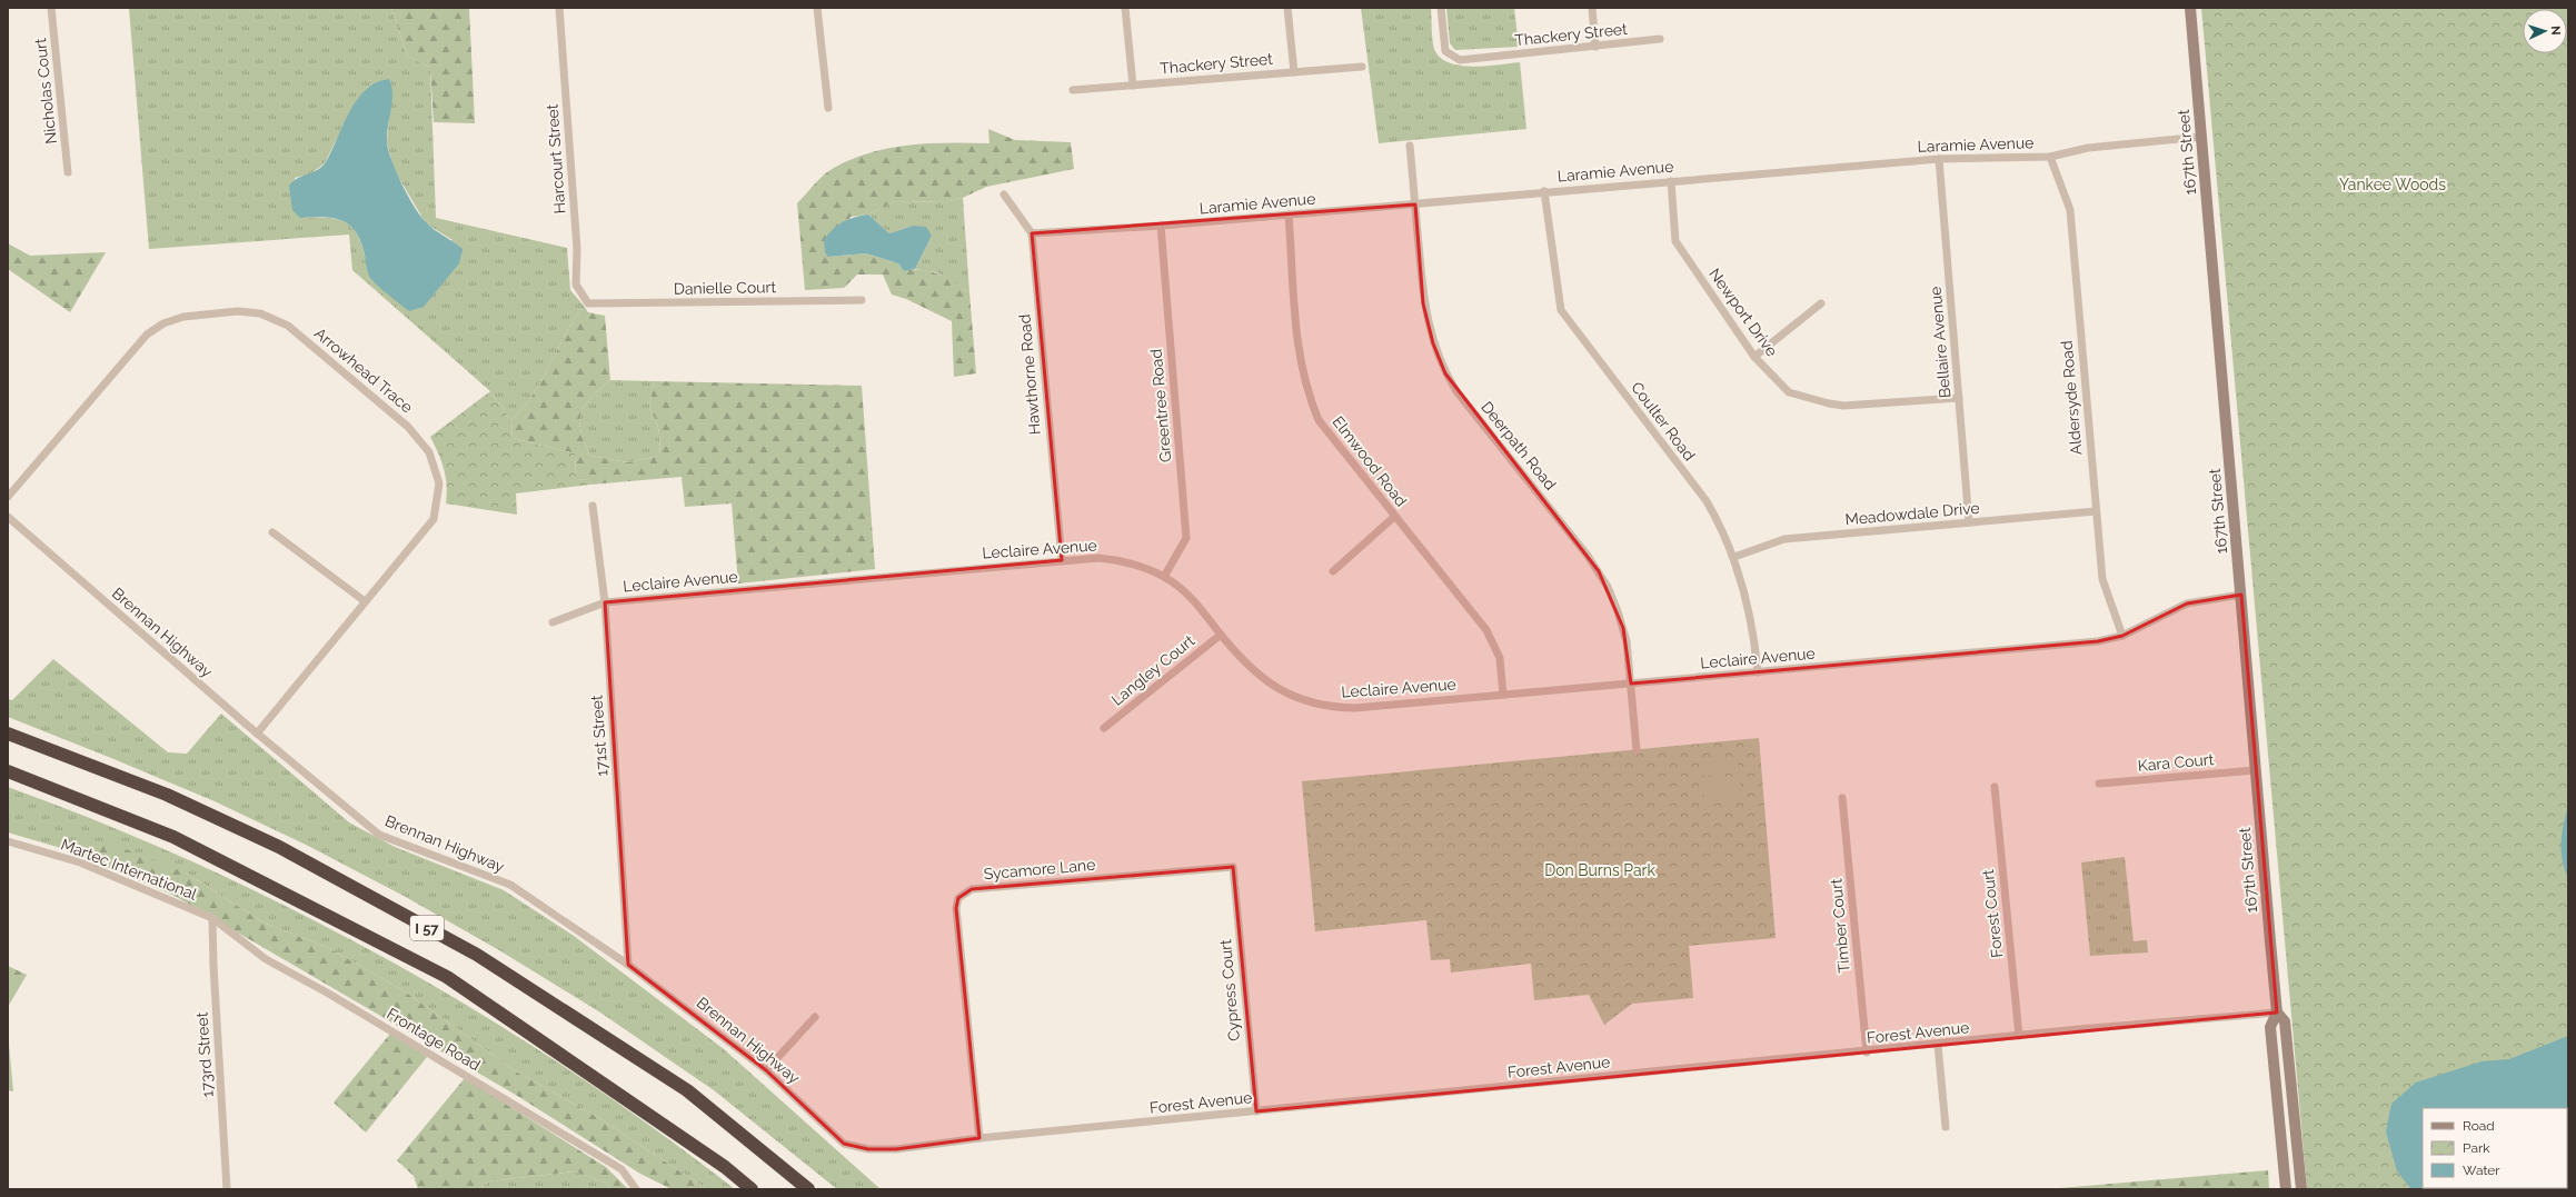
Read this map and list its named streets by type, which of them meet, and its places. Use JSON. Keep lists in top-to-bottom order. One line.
{"streets":{"highway":["I 57"],"main road":["167th Street"],"street":["Thackery Street","Nicholas Court","Laramie Avenue","Harcourt Street","Danielle Court","Newport Drive","Bellaire Avenue","Arrowhead Trace","Hawthorne Road","Aldersyde Road","Greentree Road","Coulter Road","Deerpath Road","Elmwood Road","Meadowdale Drive","Leclaire Avenue","Brennan Highway","Langley Court","171st Street","Kara Court","Martec International","Sycamore Lane","Forest Court","Timber Court","Cypress Court","Forest Avenue","Frontage Road","173rd Street"]},"crossings":[["Laramie Avenue","167th Street"],["Laramie Avenue","Newport Drive"],["Laramie Avenue","Bellaire Avenue"],["Laramie Avenue","Hawthorne Road"],["Laramie Avenue","Aldersyde Road"],["Laramie Avenue","Greentree Road"],["Laramie Avenue","Coulter Road"],["Laramie Avenue","Deerpath Road"],["Laramie Avenue","Elmwood Road"],["167th Street","Leclaire Avenue"],["167th Street","Kara Court"],["167th Street","Forest Avenue"],["Harcourt Street","Danielle Court"],["Newport Drive","Bellaire Avenue"],["Bellaire Avenue","Meadowdale Drive"],["Arrowhead Trace","Brennan Highway"],["Hawthorne Road","Leclaire Avenue"],["Aldersyde Road","Meadowdale Drive"],["Aldersyde Road","Leclaire Avenue"],["Greentree Road","Leclaire Avenue"],["Coulter Road","Meadowdale Drive"],["Coulter Road","Leclaire Avenue"],["Deerpath Road","Leclaire Avenue"],["Elmwood Road","Leclaire Avenue"],["Leclaire Avenue","Langley Court"],["Leclaire Avenue","171st Street"],["Brennan Highway","171st Street"],["Brennan Highway","Forest Avenue"],["Martec International","Frontage Road"],["Martec International","173rd Street"],["Sycamore Lane","Cypress Court"],["Sycamore Lane","Forest Avenue"],["Forest Court","Forest Avenue"],["Timber Court","Forest Avenue"],["Cypress Court","Forest Avenue"],["Frontage Road","173rd Street"]],"parks":["Yankee Woods","Don Burns Park"],"legend":["Road","Park","Water"],"north":"right"}
